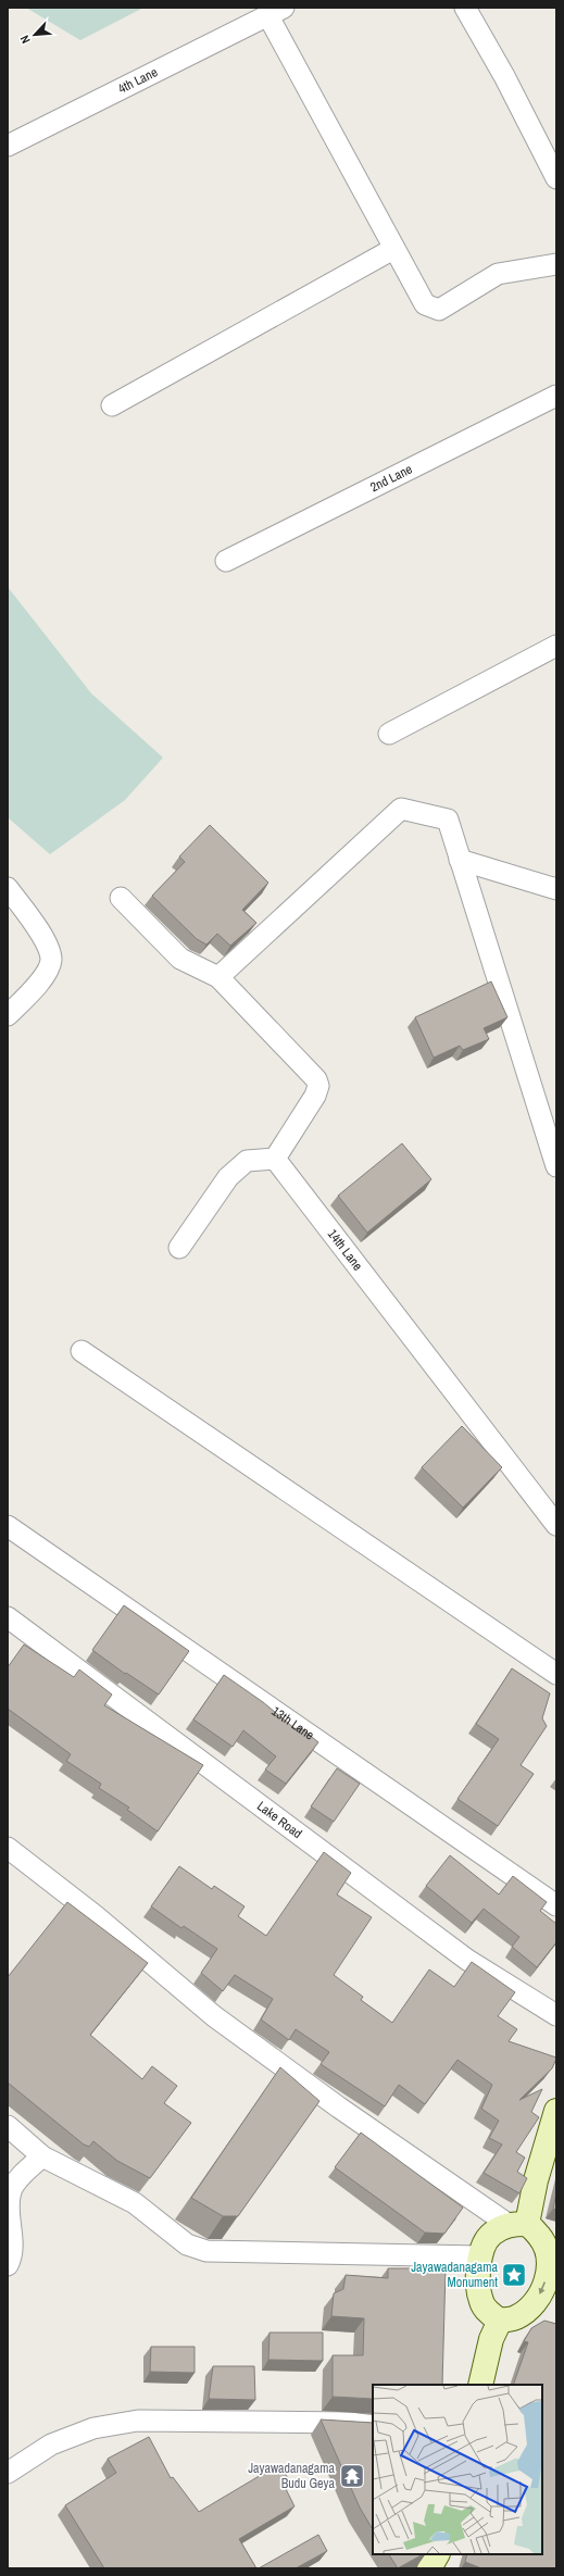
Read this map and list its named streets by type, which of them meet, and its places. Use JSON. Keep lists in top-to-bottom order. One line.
{"streets":{"street":["4th Lane","2nd Lane","14th Lane","13th Lane","Lake Road"]},"places":{"place":["Jayawadanagama Monument"],"temple":["Jayawadanagama Budu Geya"]},"north":"bottom left"}
